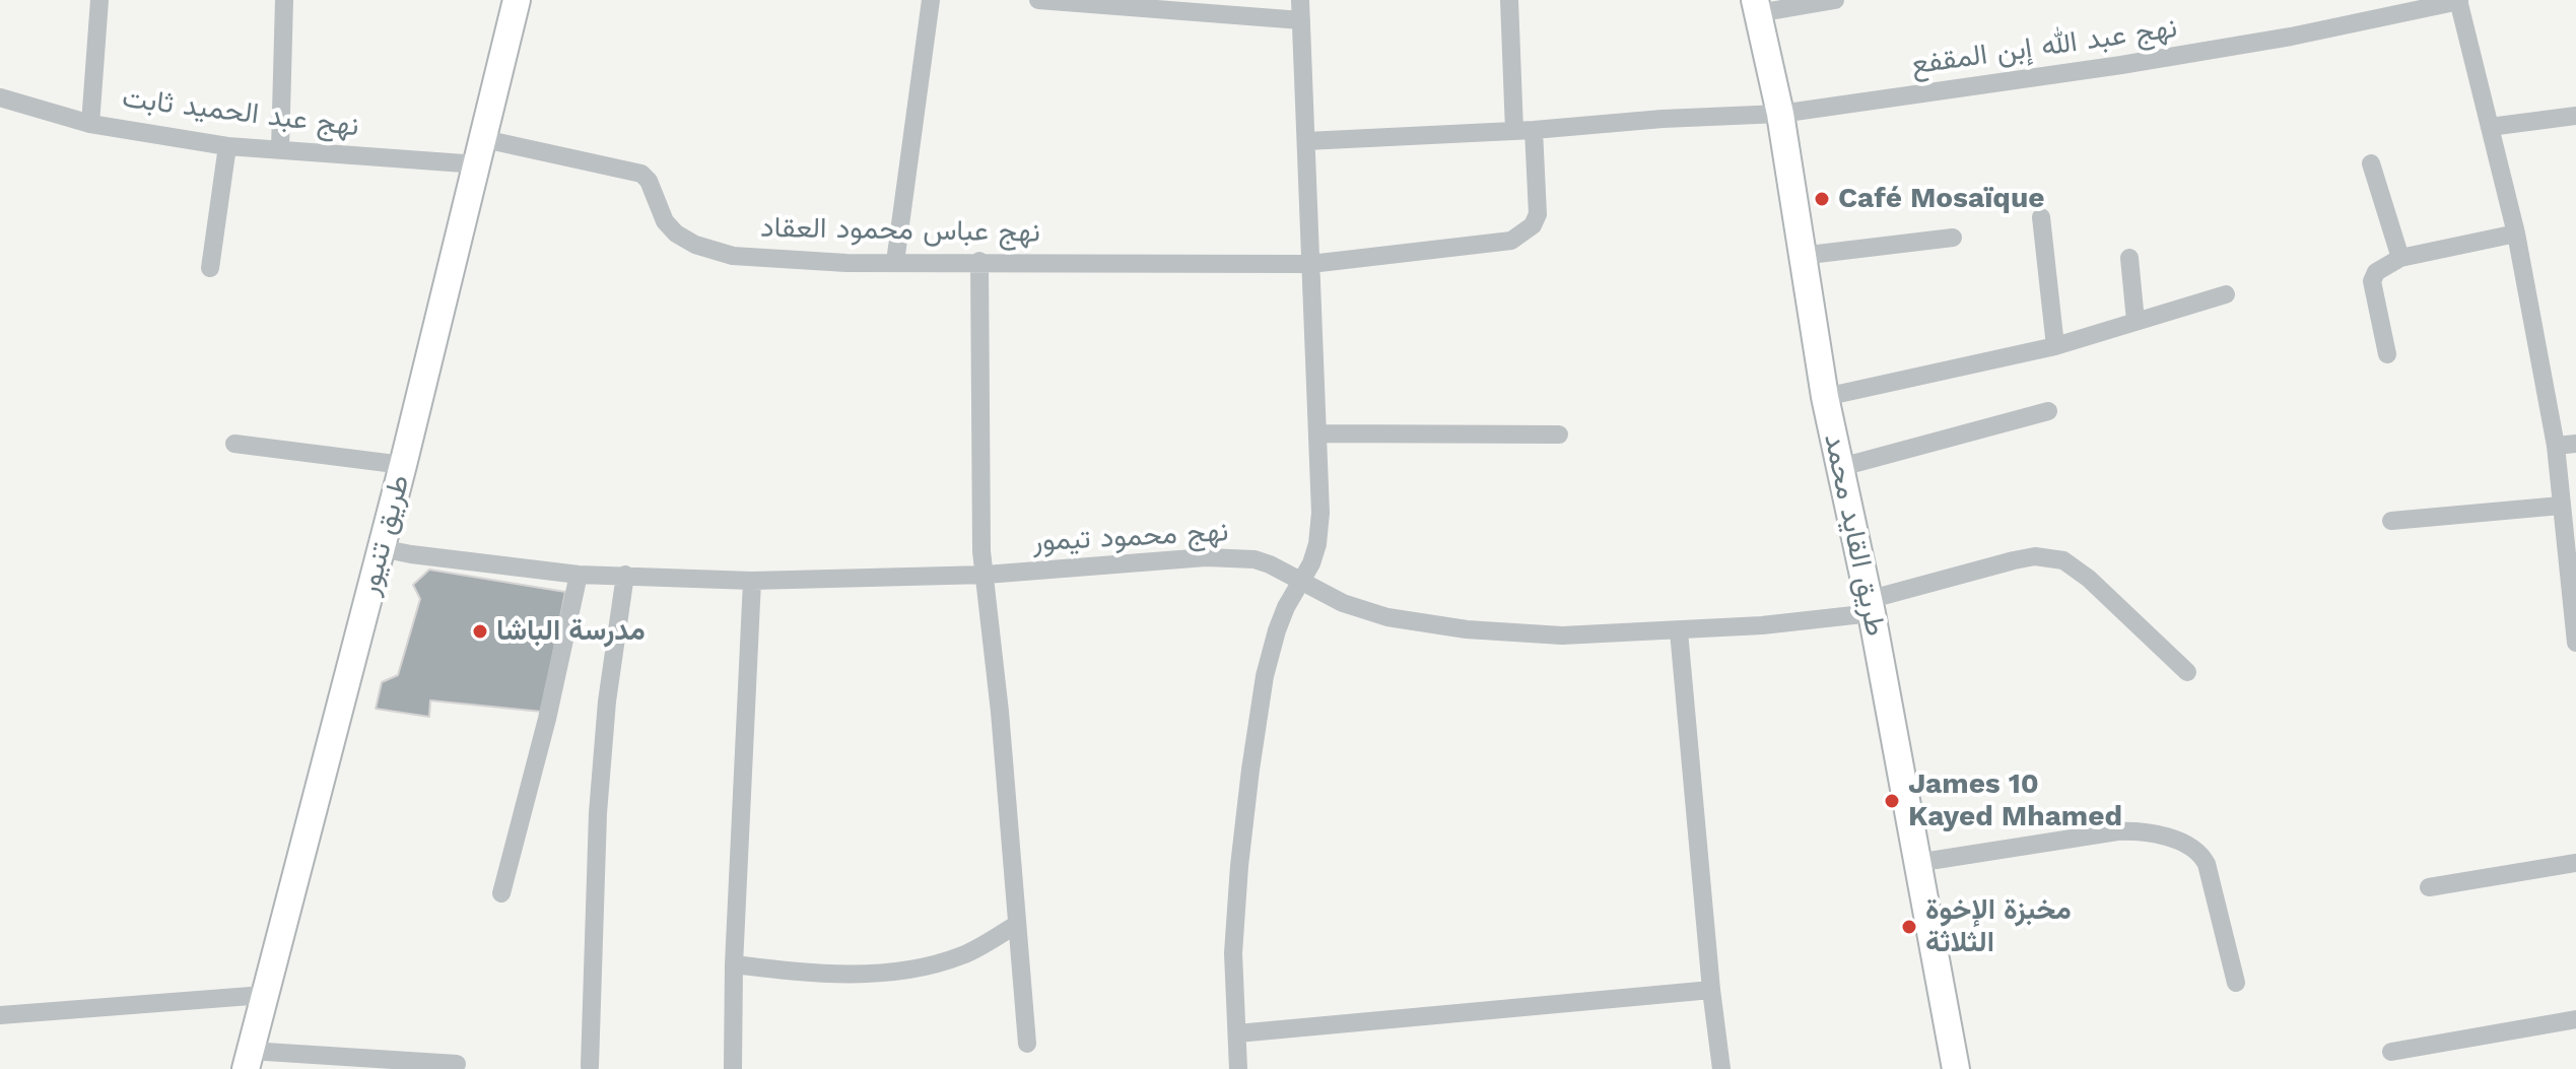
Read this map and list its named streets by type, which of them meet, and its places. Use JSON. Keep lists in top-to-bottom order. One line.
{"streets":{"main road":["طريق تنيور","طريق القايد محمد"],"street":["نهج عبد الله إبن المقفع","نهج عبد الحميد ثابت","نهج عباس محمود العقاد","نهج محمود تيمور"]},"crossings":[["نهج عبد الله إبن المقفع","نهج عباس محمود العقاد"],["نهج عبد الله إبن المقفع","طريق القايد محمد"],["نهج عبد الحميد ثابت","طريق تنيور"],["نهج عباس محمود العقاد","طريق تنيور"],["طريق تنيور","نهج محمود تيمور"],["طريق القايد محمد","نهج محمود تيمور"]],"places":["Café Mosaïque","مدرسة الباشا","James 10 Kayed Mhamed","مخبزة الإخوة الثلاثة"]}
